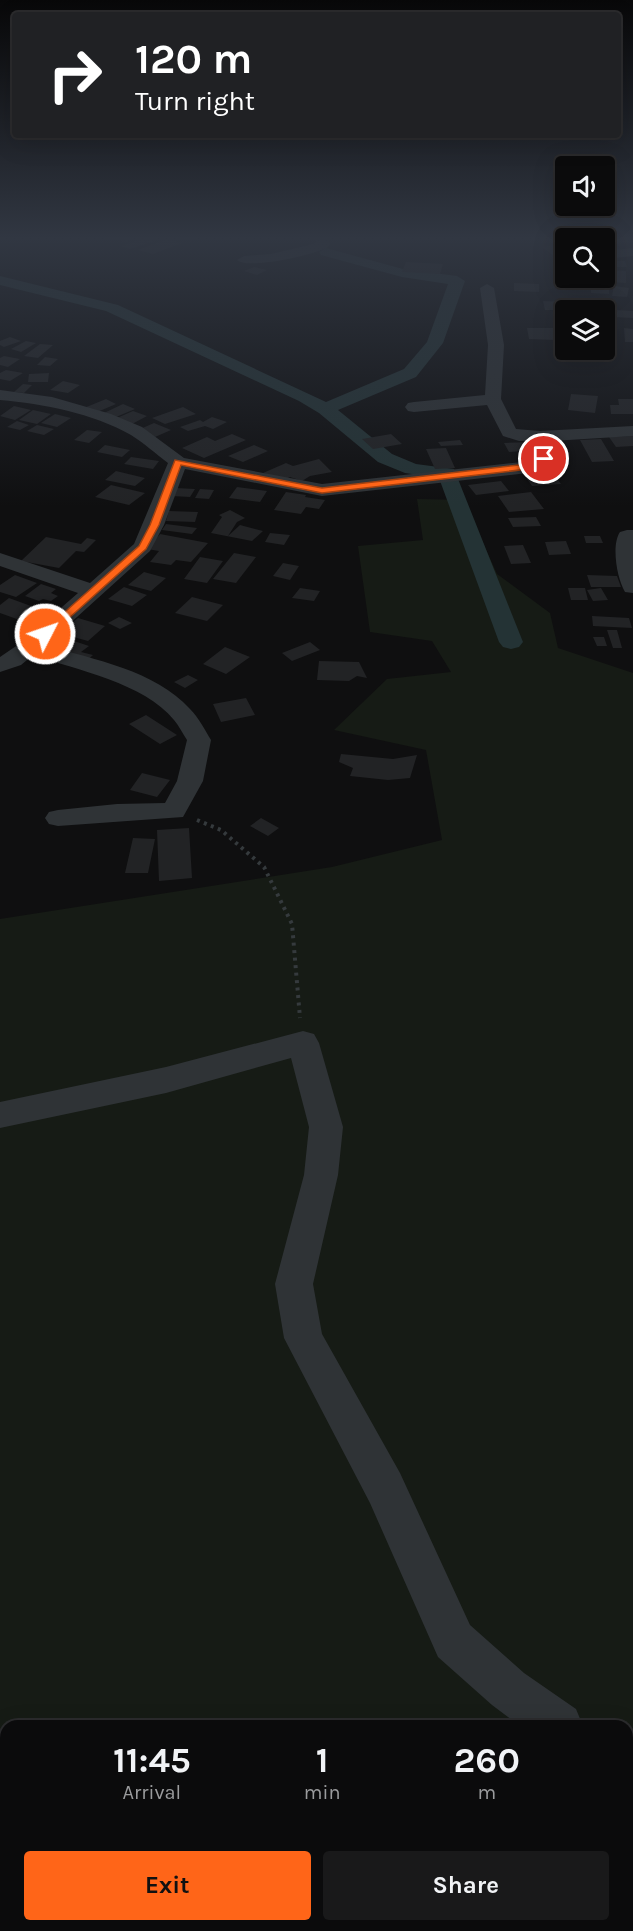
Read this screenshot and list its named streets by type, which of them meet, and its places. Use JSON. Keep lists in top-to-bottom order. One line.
{"page":{"turn":["120 m","Turn right"],"eta":["11:45","Arrival","1","min","260","m"],"buttons":["Exit","Share"]}}
